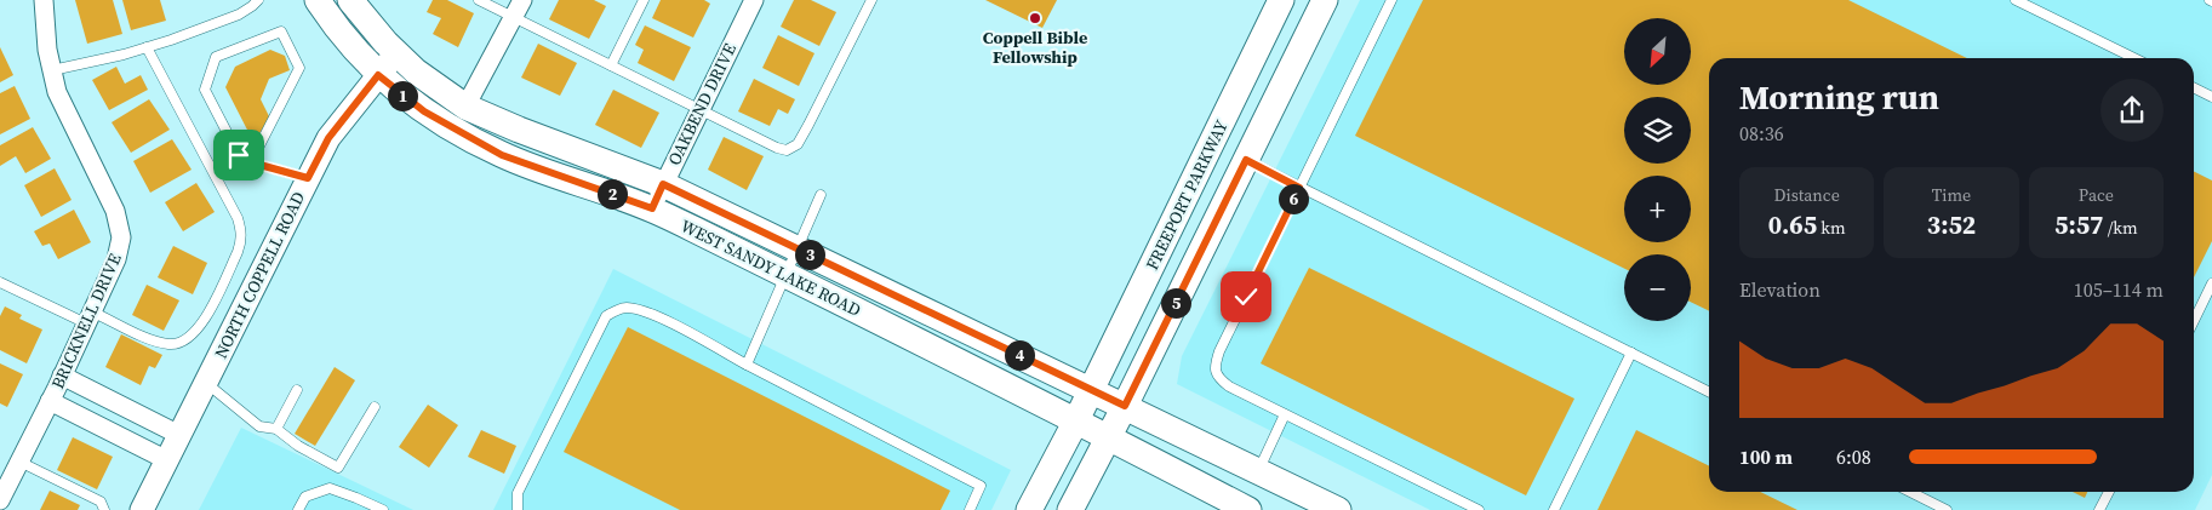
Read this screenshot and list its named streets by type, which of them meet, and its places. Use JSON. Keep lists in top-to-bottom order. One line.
{"streets":{"main road":["FREEPORT PARKWAY","WEST SANDY LAKE ROAD"],"street":["OAKBEND DRIVE","NORTH COPPELL ROAD","BRICKNELL DRIVE"]},"crossings":[["OAKBEND DRIVE","WEST SANDY LAKE ROAD"],["FREEPORT PARKWAY","WEST SANDY LAKE ROAD"],["WEST SANDY LAKE ROAD","NORTH COPPELL ROAD"]],"places":["Coppell Bible Fellowship"],"north":"bottom left","page":{"map_buttons":["+","−"],"heading":["Morning run","08:36"],"pins":["1","2","6","3","5","4"],"stats":[["Distance","0.65 km"],["Time","3:52"],["Pace","5:57 /km"]],"chart":["Elevation","105–114 m"],"list":[{"name":"100 m","note":"6:08"}]}}
